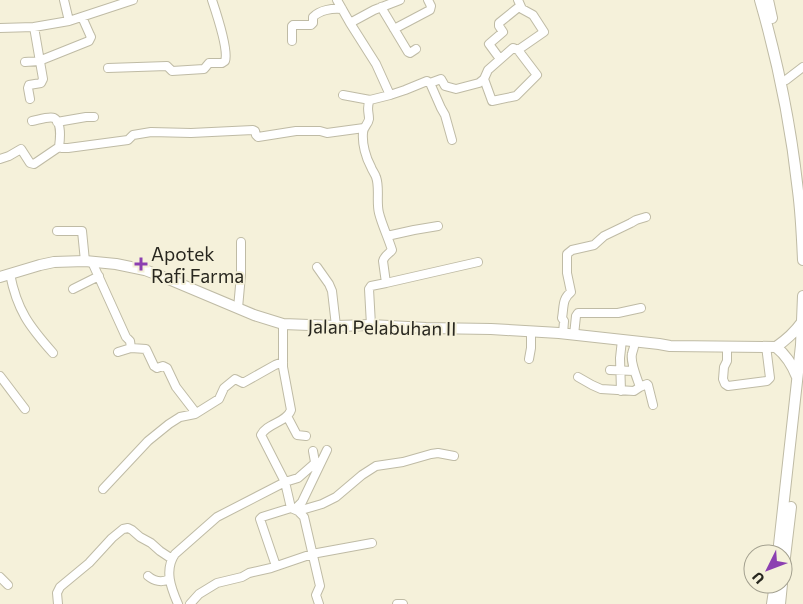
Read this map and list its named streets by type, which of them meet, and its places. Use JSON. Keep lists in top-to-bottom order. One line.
{"streets":{"main road":["Jalan Pelabuhan II"]},"places":{"health":["Apotek Rafi Farma"]},"north":"bottom left"}
